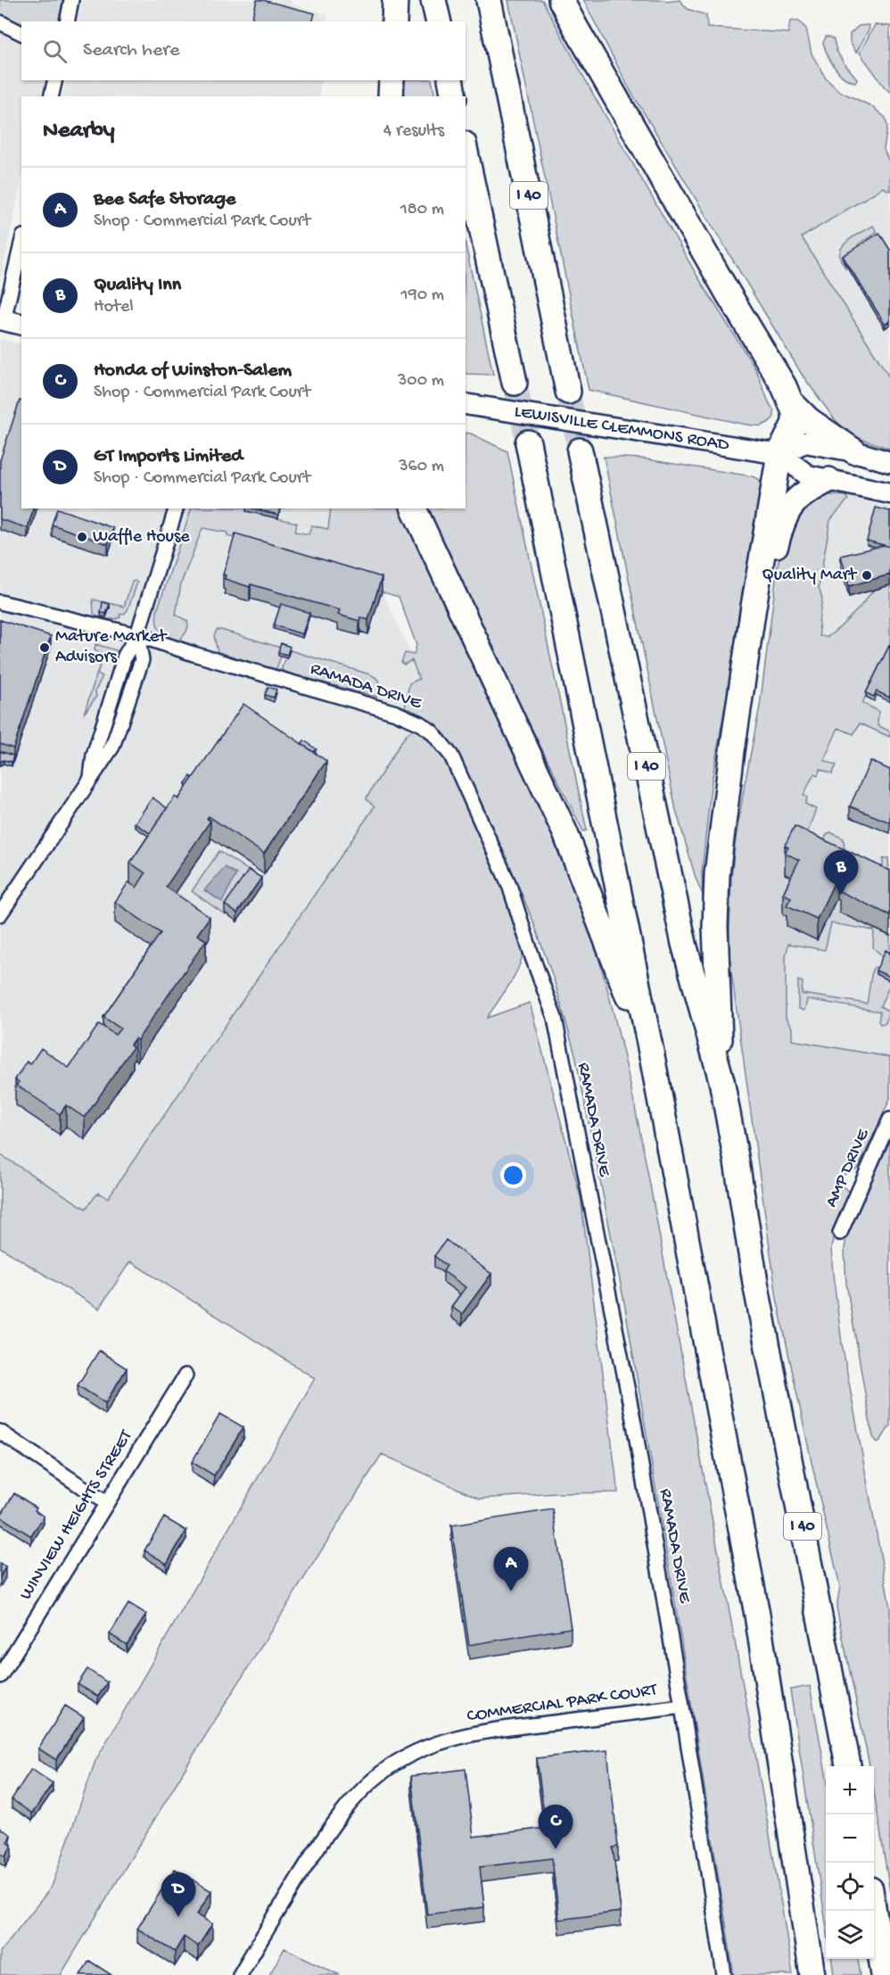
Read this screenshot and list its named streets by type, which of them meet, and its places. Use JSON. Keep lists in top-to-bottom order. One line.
{"streets":{"highway":["I 40"],"main road":["LEWISVILLE CLEMMONS ROAD"],"street":["RAMADA DRIVE","AMP DRIVE","WINVIEW HEIGHTS STREET","COMMERCIAL PARK COURT"]},"crossings":[["RAMADA DRIVE","COMMERCIAL PARK COURT"]],"places":["Waffle House","Quality Mart","Mature Market Advisors"],"page":{"search":"Search here","heading":["Nearby","4 results"],"list":[{"mark":"A","name":"Bee Safe Storage","note":"Shop · Commercial Park Court","value":"180 m"},{"mark":"B","name":"Quality Inn","note":"Hotel","value":"190 m"},{"mark":"C","name":"Honda of Winston-Salem","note":"Shop · Commercial Park Court","value":"300 m"},{"mark":"D","name":"GT Imports Limited","note":"Shop · Commercial Park Court","value":"360 m"}],"pins":["B","A","C","D"],"map_buttons":["+","−"]}}
